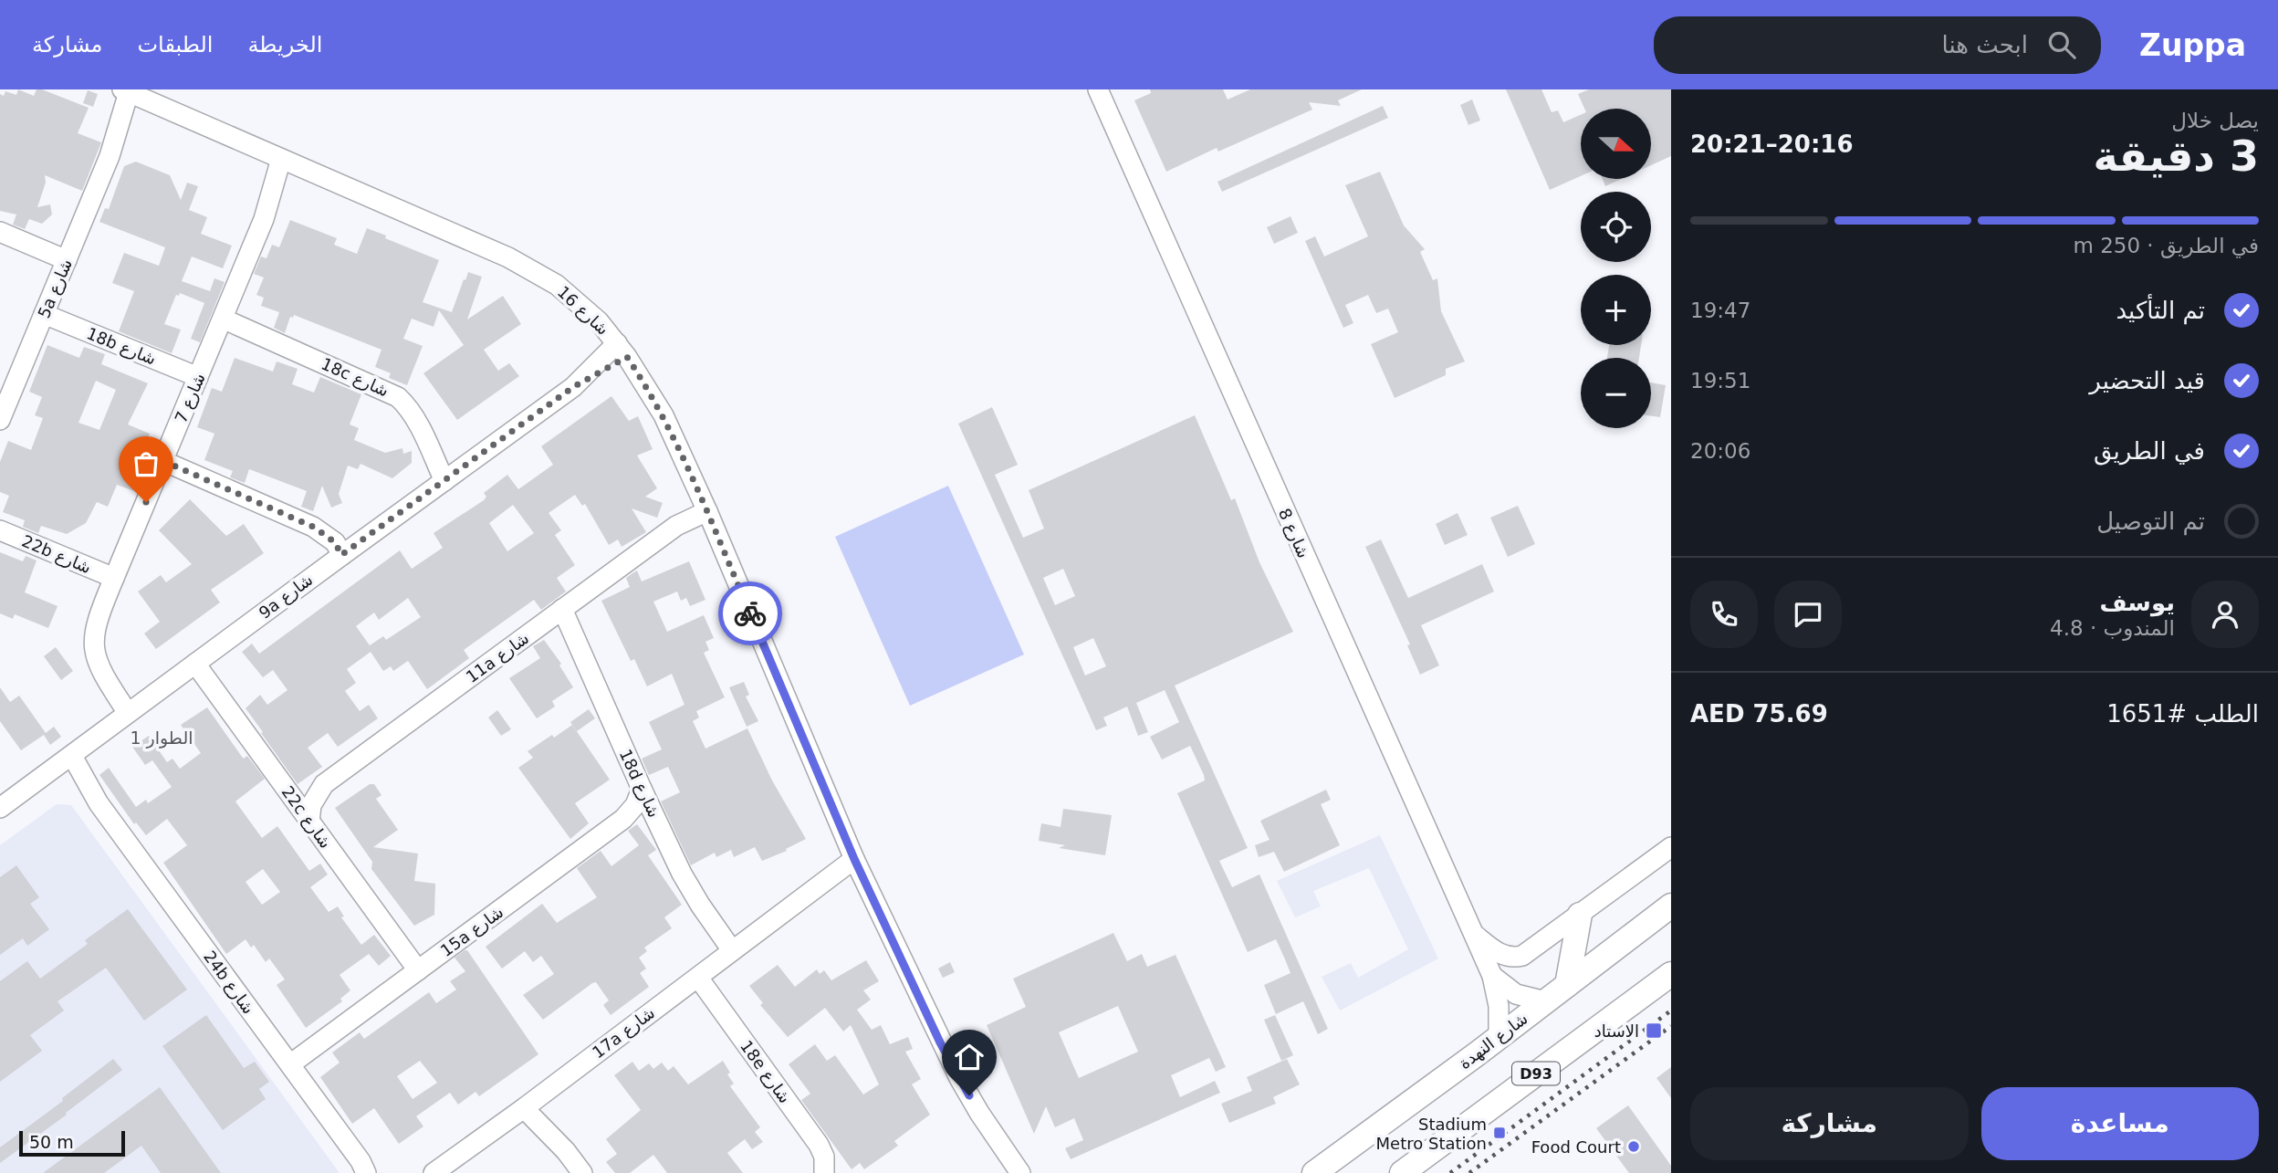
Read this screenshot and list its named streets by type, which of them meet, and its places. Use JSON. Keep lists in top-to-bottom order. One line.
{"streets":{"main road":["شارع النهدة","D93"],"street":["5a شارع","شارع 16","18b شارع","18c شارع","شارع 7","شارع 8","22b شارع","9a شارع","11a شارع","18d شارع","22c شارع","15a شارع","24b شارع","17a شارع","18e شارع"]},"crossings":[["5a شارع","شارع 16"],["5a شارع","18b شارع"],["شارع 16","شارع 7"],["شارع 16","9a شارع"],["شارع 16","11a شارع"],["شارع 16","17a شارع"],["18b شارع","شارع 7"],["18c شارع","شارع 7"],["18c شارع","9a شارع"],["شارع 7","22b شارع"],["شارع 7","9a شارع"],["شارع 8","شارع النهدة"],["9a شارع","22c شارع"],["9a شارع","24b شارع"],["11a شارع","18d شارع"],["11a شارع","22c شارع"],["18d شارع","15a شارع"],["18d شارع","17a شارع"],["22c شارع","15a شارع"],["15a شارع","24b شارع"],["17a شارع","18e شارع"]],"districts":["الطوار 1"],"places":{"transit":["الاستاد","Stadium Metro Station"],"other":["Food Court"]},"scale_bar":"50 m","north":"right","page":{"header":"Zuppa","search":"ابحث هنا","nav":["الخريطة","الطبقات","مشاركة"],"heading":["3 دقيقة","يصل خلال","20:16–20:21"],"panel":["يوسف","المندوب · 4.8","الطلب #1651","AED 75.69"],"map_buttons":["+","−"],"bar":"في الطريق · 250 m","list":[["تم التأكيد","19:47"],["قيد التحضير","19:51"],["في الطريق","20:06"],"تم التوصيل"],"buttons":["مساعدة","مشاركة"],"scale":"50 m"}}
